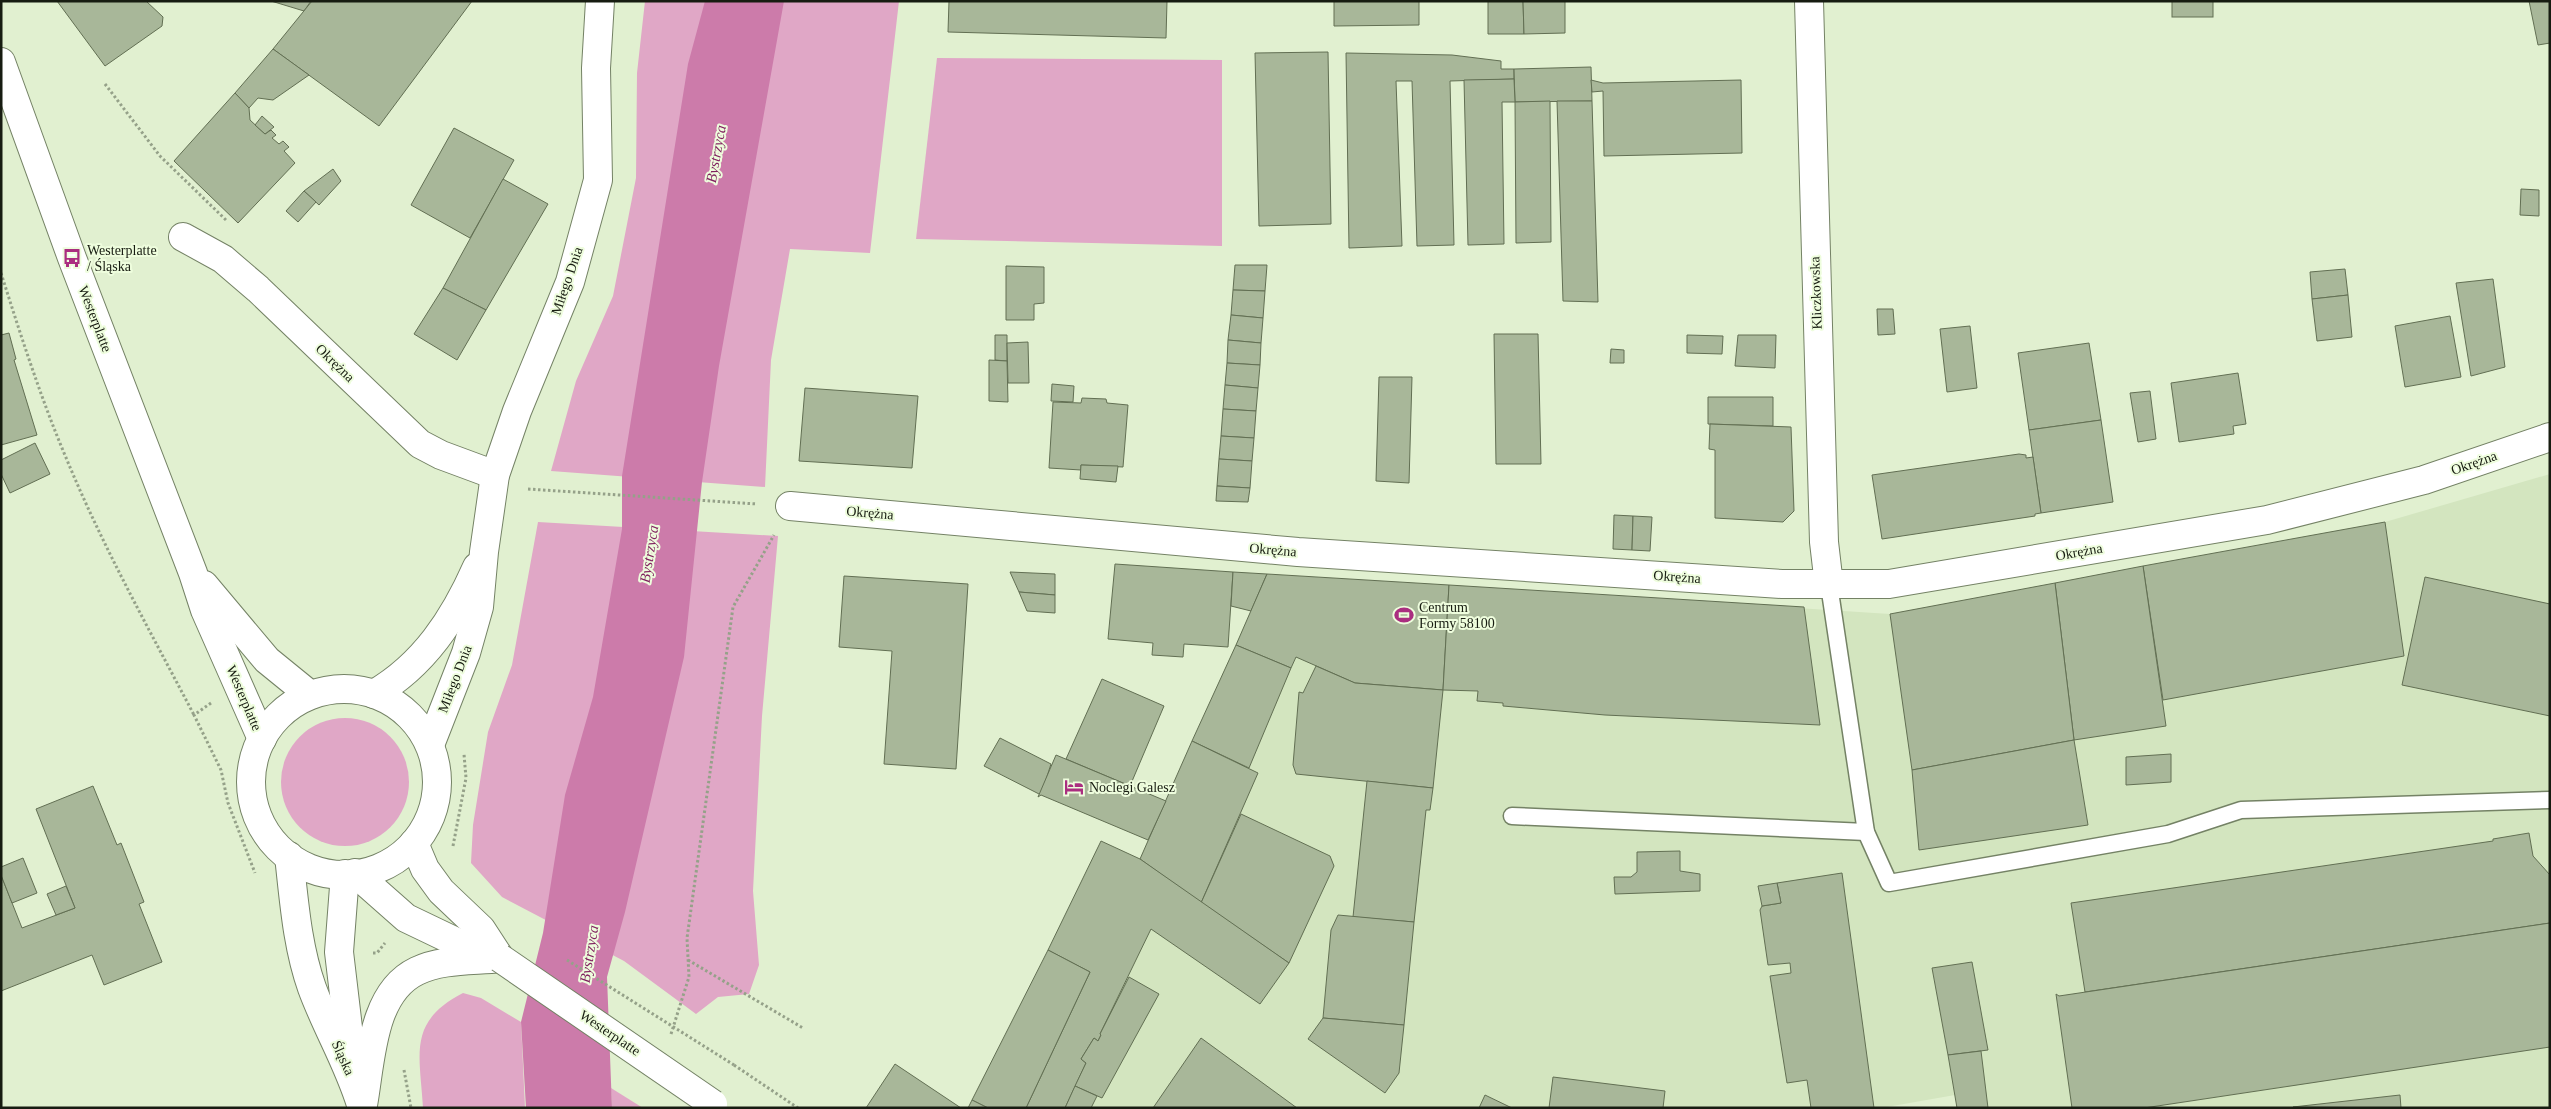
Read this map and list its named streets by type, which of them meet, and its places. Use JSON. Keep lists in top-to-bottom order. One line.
{"streets":{"street":["Miłego Dnia","Kliczkowska","Westerplatte","Okrężna","Śląska"]},"crossings":[["Miłego Dnia","Okrężna"],["Kliczkowska","Okrężna"],["Westerplatte","Śląska"]],"water":["Bystrzyca"],"places":{"bus stop":["Westerplatte / Śląska"],"sports":["Centrum Formy 58100"],"hotel":["Noclegi Galesz"]}}
